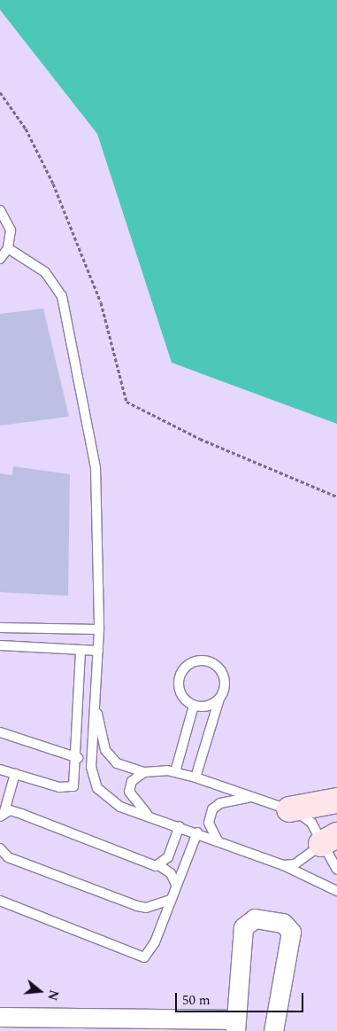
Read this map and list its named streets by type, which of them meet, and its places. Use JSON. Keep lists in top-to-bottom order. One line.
{"scale_bar":"50 m","north":"right"}
